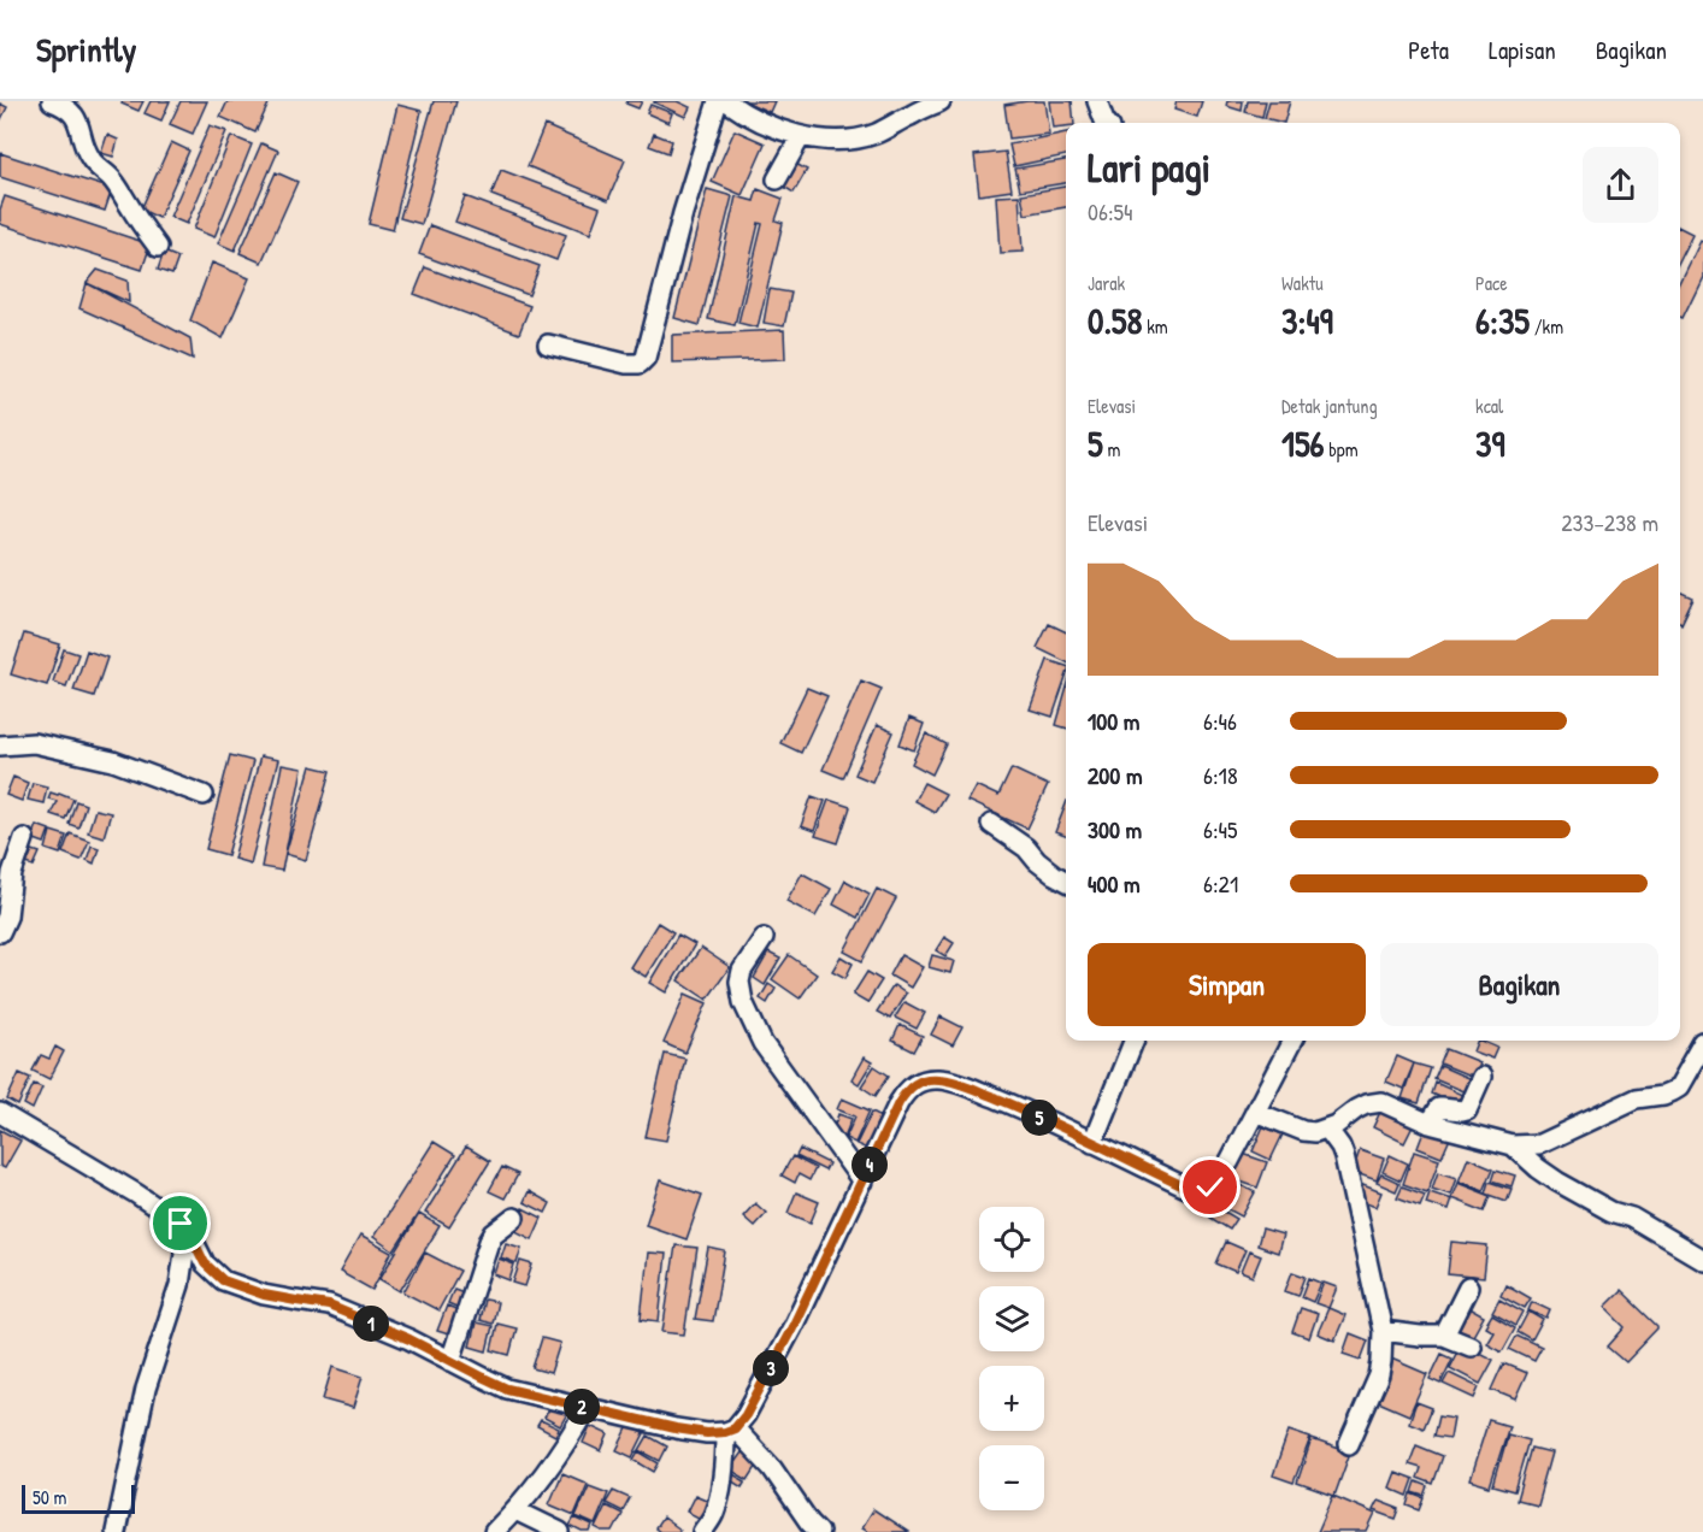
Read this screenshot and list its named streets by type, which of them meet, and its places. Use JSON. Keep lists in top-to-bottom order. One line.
{"scale_bar":"50 m","page":{"header":"Sprintly","nav":["Peta","Lapisan","Bagikan"],"heading":["Lari pagi","06:54"],"stats":[["Jarak","0.58 km"],["Waktu","3:49"],["Pace","6:35 /km"],["Elevasi","5 m"],["Detak jantung","156 bpm"],["kcal","39"]],"chart":["Elevasi","233–238 m"],"list":[{"name":"100 m","note":"6:46"},{"name":"200 m","note":"6:18"},{"name":"300 m","note":"6:45"},{"name":"400 m","note":"6:21"}],"buttons":["Simpan","Bagikan"],"pins":["5","4","1","3","2"],"map_buttons":["+","−"],"scale":"50 m"}}
